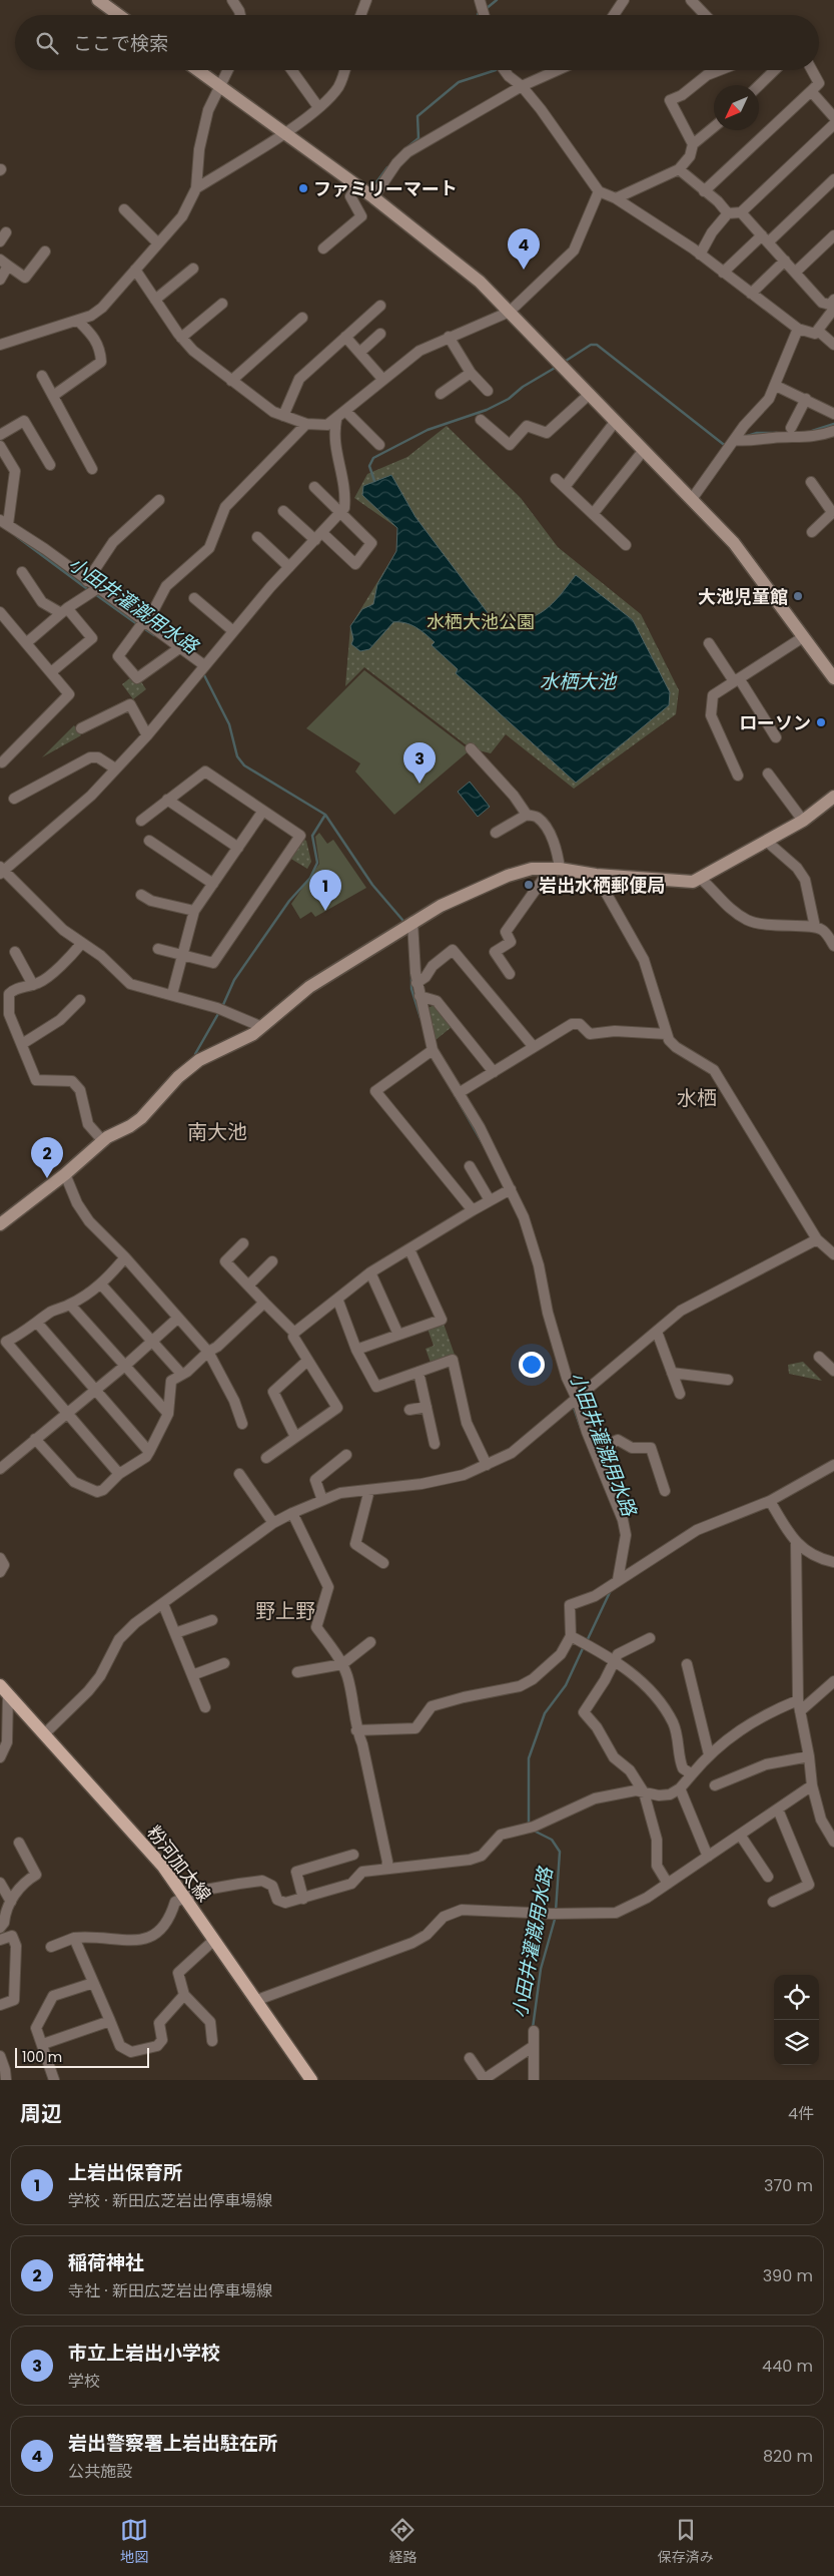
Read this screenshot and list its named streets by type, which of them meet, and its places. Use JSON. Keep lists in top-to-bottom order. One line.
{"streets":{"main road":["粉河加太線"]},"districts":["水栖","南大池","野上野"],"water":["小田井灌漑用水路","水栖大池"],"parks":["水栖大池公園"],"places":["ファミリーマート","大池児童館","ローソン","岩出水栖郵便局"],"scale_bar":"100 m","north":"bottom left","page":{"search":"ここで検索","pins":["4","3","1","2"],"scale":"100 m","heading":["周辺","4件"],"list":[{"mark":"1","name":"上岩出保育所","note":"学校 · 新田広芝岩出停車場線","value":"370 m"},{"mark":"2","name":"稲荷神社","note":"寺社 · 新田広芝岩出停車場線","value":"390 m"},{"mark":"3","name":"市立上岩出小学校","note":"学校","value":"440 m"},{"mark":"4","name":"岩出警察署上岩出駐在所","note":"公共施設","value":"820 m"}],"nav":["地図","経路","保存済み"]}}
